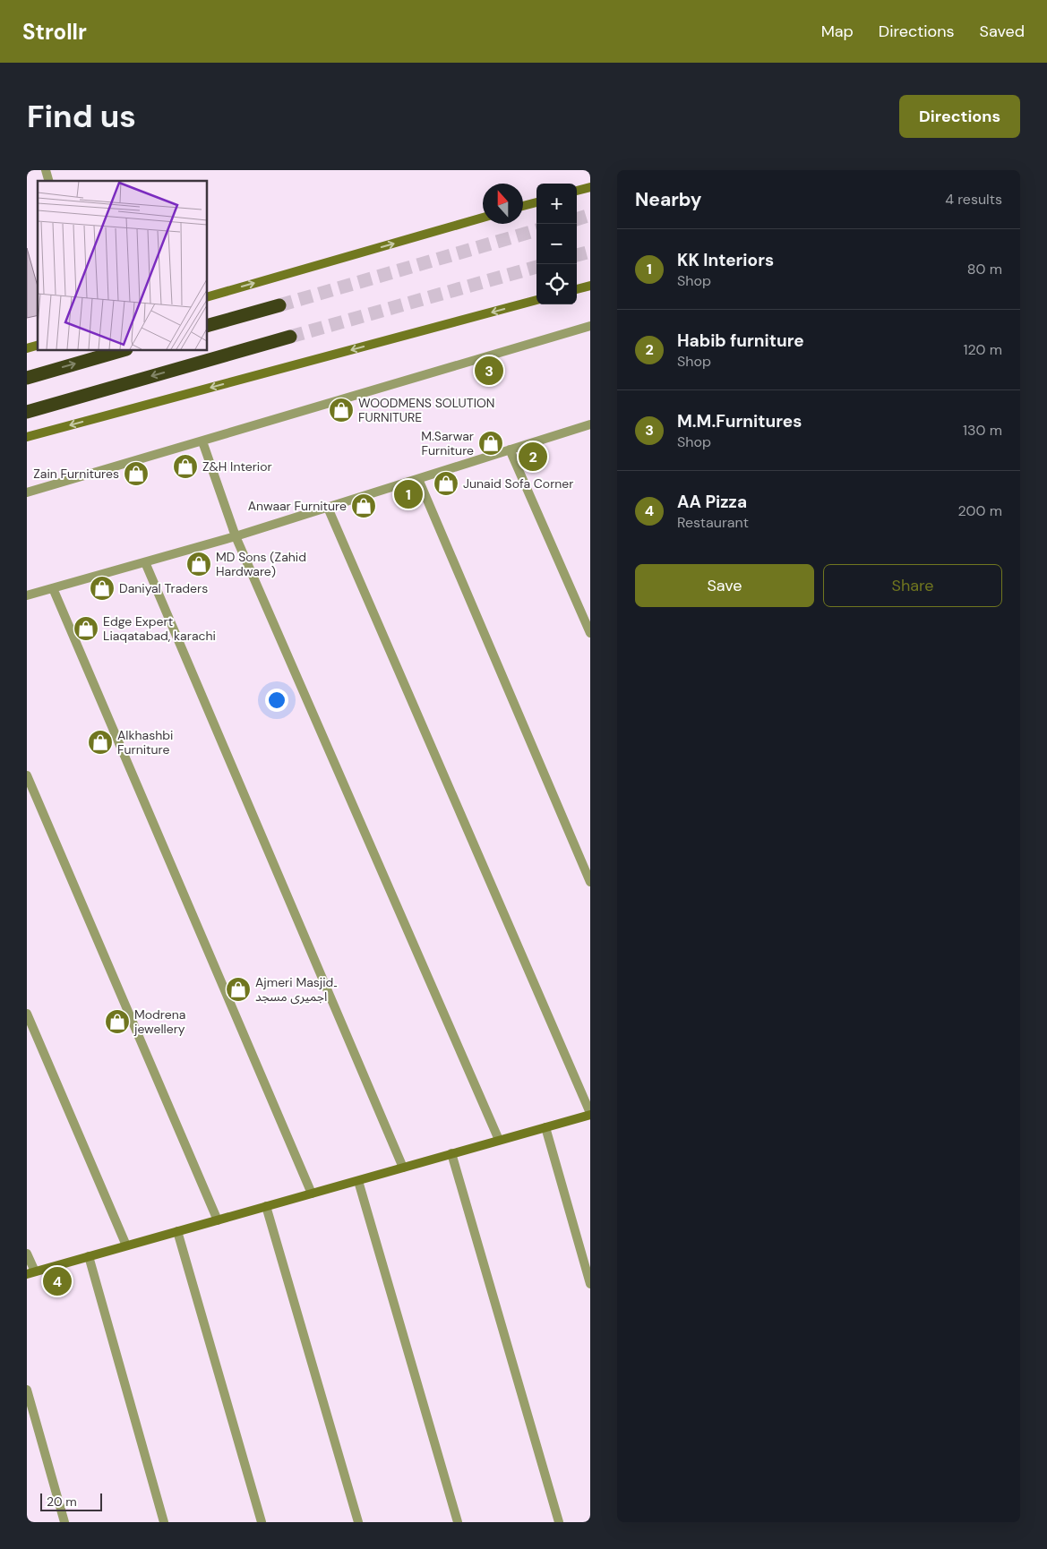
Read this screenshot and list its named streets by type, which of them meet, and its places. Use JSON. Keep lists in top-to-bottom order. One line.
{"places":{"shop":["WOODMENS SOLUTION FURNITURE","M.Sarwar Furniture","Z&H Interior","Zain Furnitures","Junaid Sofa Corner","Anwaar Furniture","MD Sons (Zahid Hardware)","Daniyal Traders","Edge Expert Liaqatabad, karachi","Alkhashbi Furniture","Ajmeri Masjid۔ اجمیری مسجد","Modrena jewellery"]},"scale_bar":"20 m","north":"top","page":{"header":"Strollr","nav":["Map","Directions","Saved"],"buttons":["Directions",["Save","Share"]],"title":"Find us","heading":["Nearby","4 results"],"map_buttons":["+","−"],"list":[{"mark":"1","name":"KK Interiors","note":"Shop","value":"80 m"},{"mark":"2","name":"Habib furniture","note":"Shop","value":"120 m"},{"mark":"3","name":"M.M.Furnitures","note":"Shop","value":"130 m"},{"mark":"4","name":"AA Pizza","note":"Restaurant","value":"200 m"}],"pins":["3","2","1","4"],"scale":"20 m"}}
